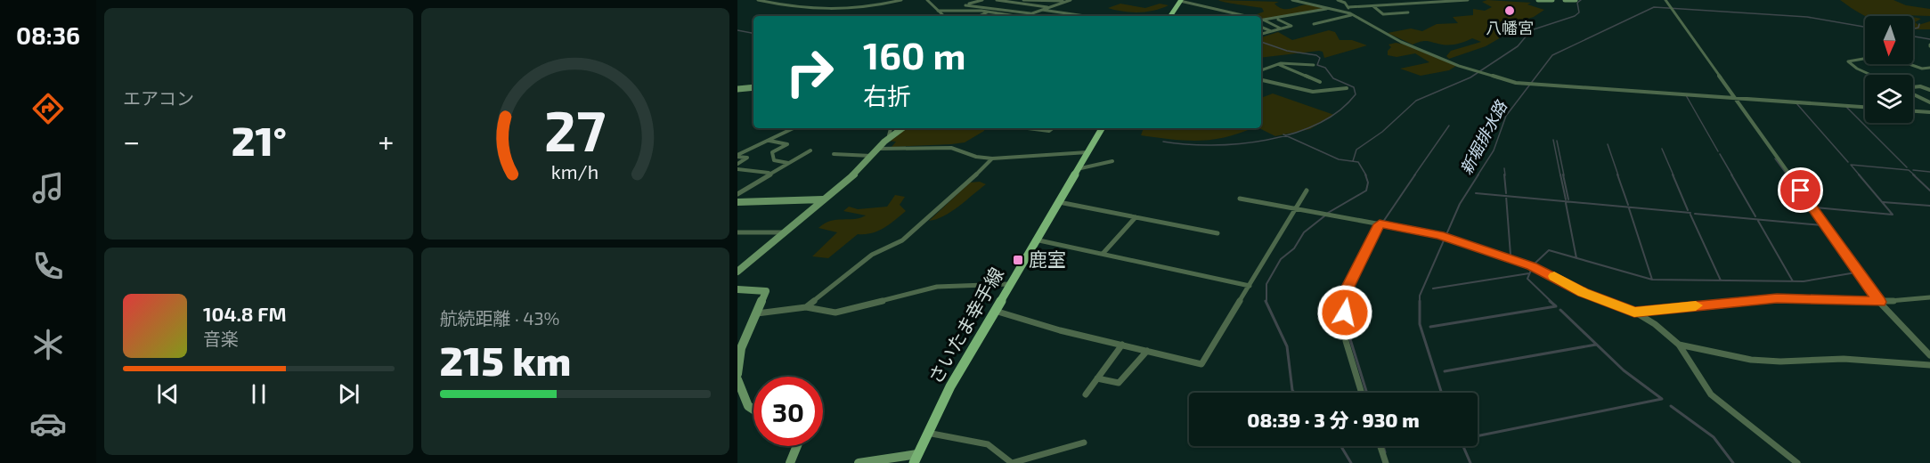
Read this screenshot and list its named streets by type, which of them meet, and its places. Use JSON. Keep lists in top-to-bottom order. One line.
{"streets":{"main road":["さいたま幸手線"]},"water":["新堀排水路"],"places":{"other":["八幡宮"],"transit":["鹿室"]},"north":"bottom","page":{"tabs":"08:36","tile":["エアコン",["航続距離 · 43%","215 km"]],"turn":["160 m","右折"],"heat":["−","21°","+"],"song":["104.8 FM","音楽"],"limit":"30","trip":"08:39 · 3 分 · 930 m","gauge":["27","km/h"]}}
